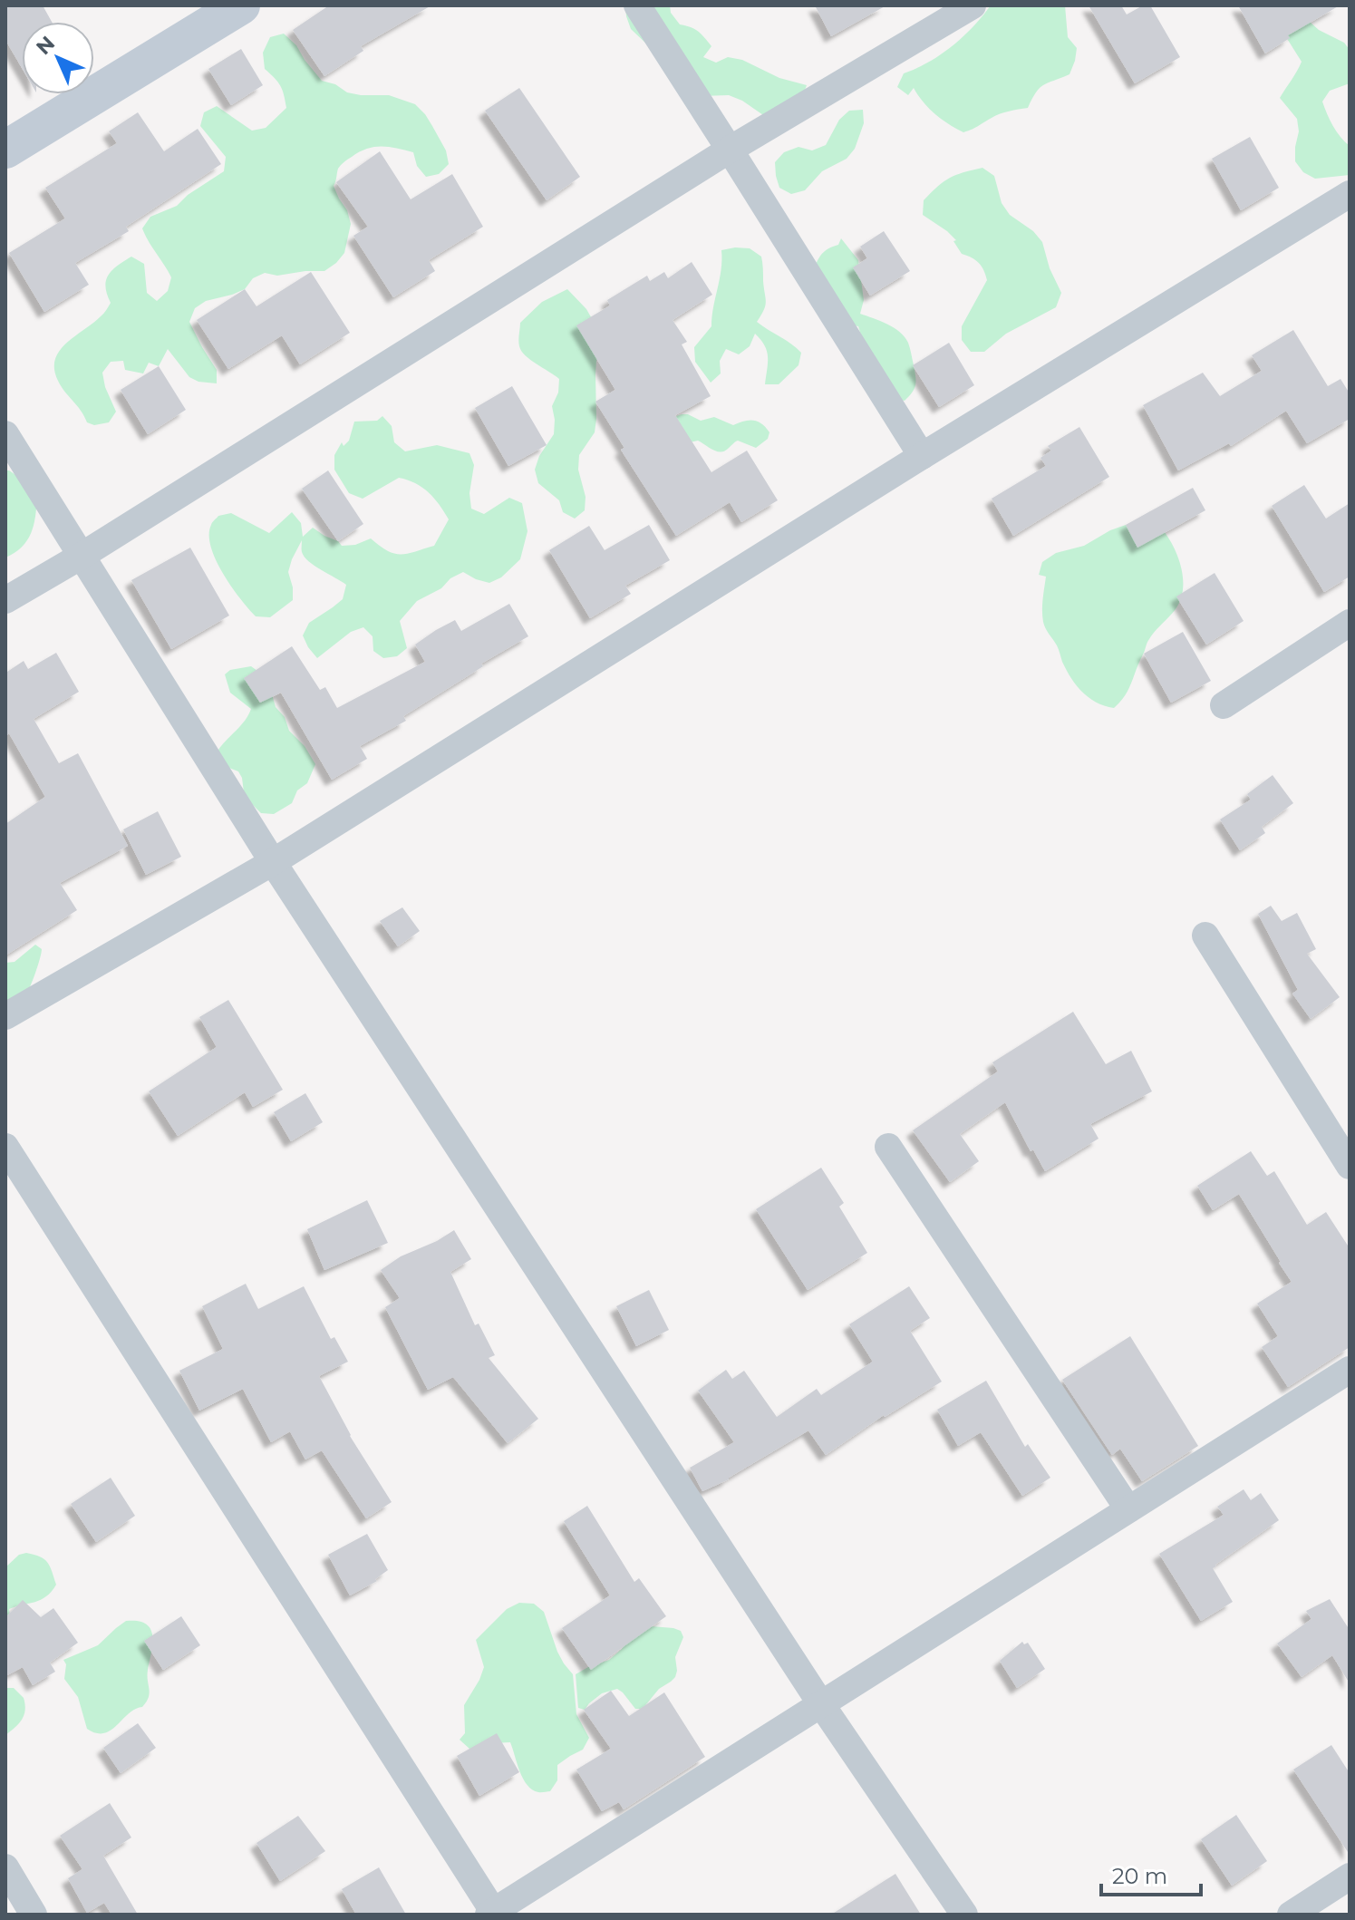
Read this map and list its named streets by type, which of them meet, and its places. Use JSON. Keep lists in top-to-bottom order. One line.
{"scale_bar":"20 m","north":"top left"}
